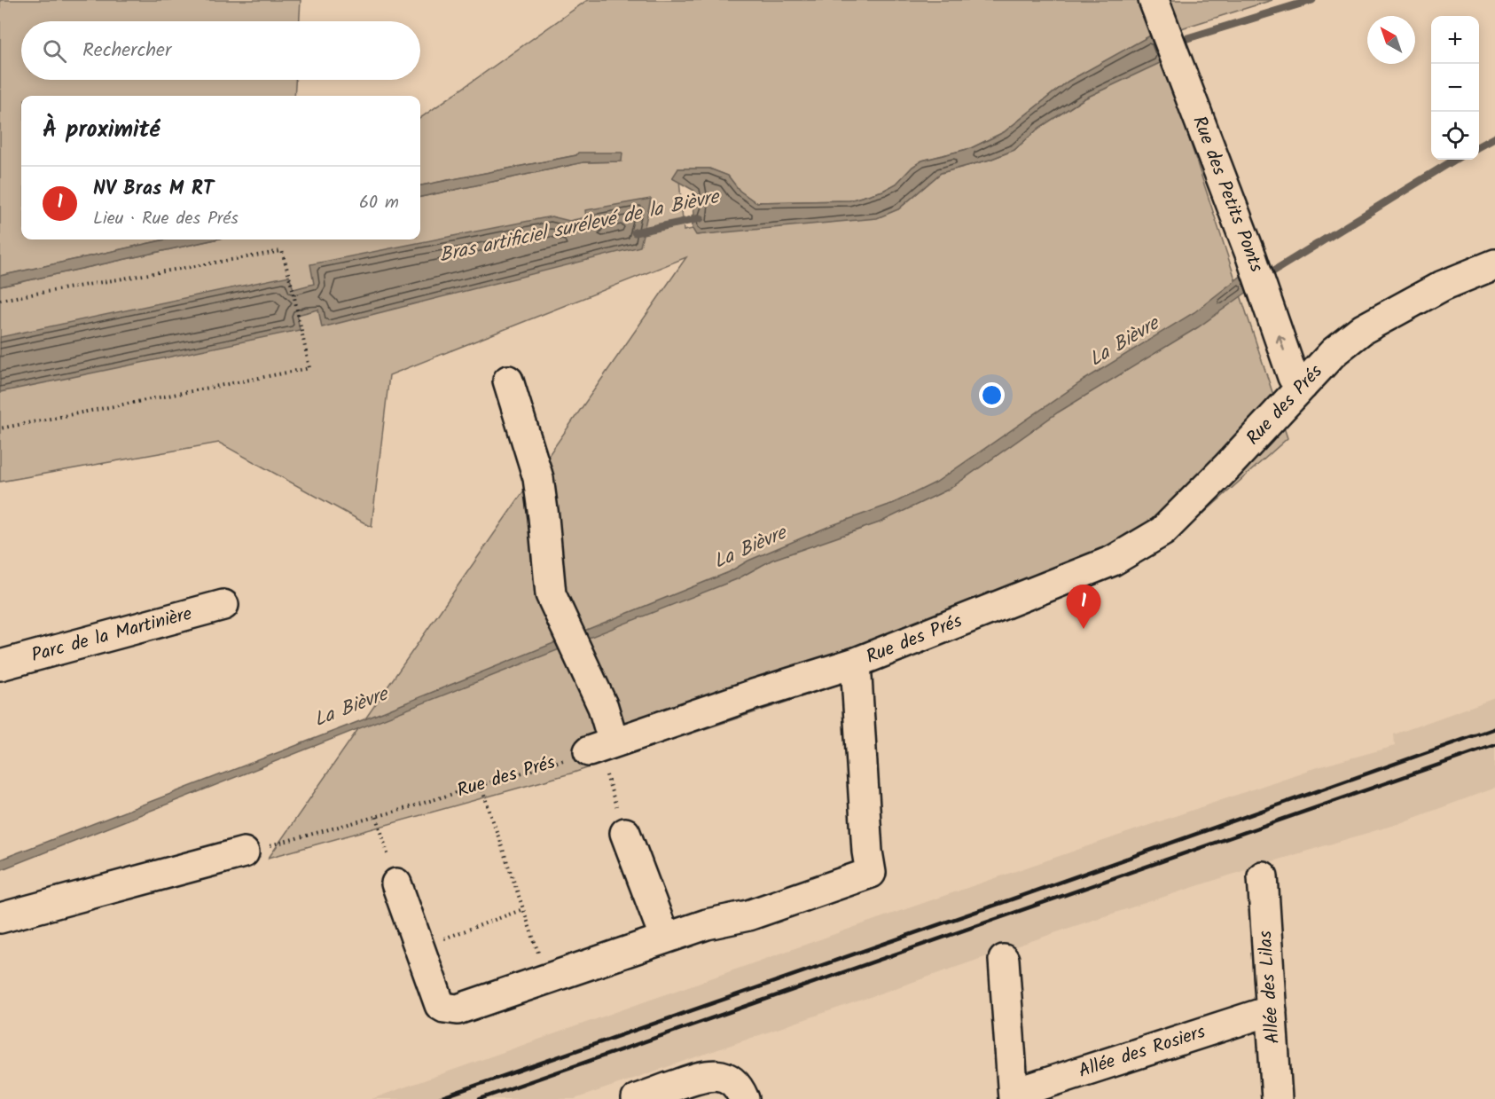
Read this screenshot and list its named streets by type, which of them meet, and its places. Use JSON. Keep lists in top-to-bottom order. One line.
{"streets":{"street":["Rue des Petits Ponts","Rue des Prés","Parc de la Martinière","Allée des Lilas","Allée des Rosiers"]},"crossings":[["Rue des Petits Ponts","Rue des Prés"],["Allée des Lilas","Allée des Rosiers"]],"one_way":["Rue des Petits Ponts"],"water":["Bras artificiel surélevé de la Bièvre","La Bièvre"],"north":"top left","page":{"map_buttons":["+","−"],"search":"Rechercher","heading":"À proximité","list":[{"mark":"1","name":"NV Bras M RT","note":"Lieu · Rue des Prés","value":"60 m"}],"pins":"1"}}
